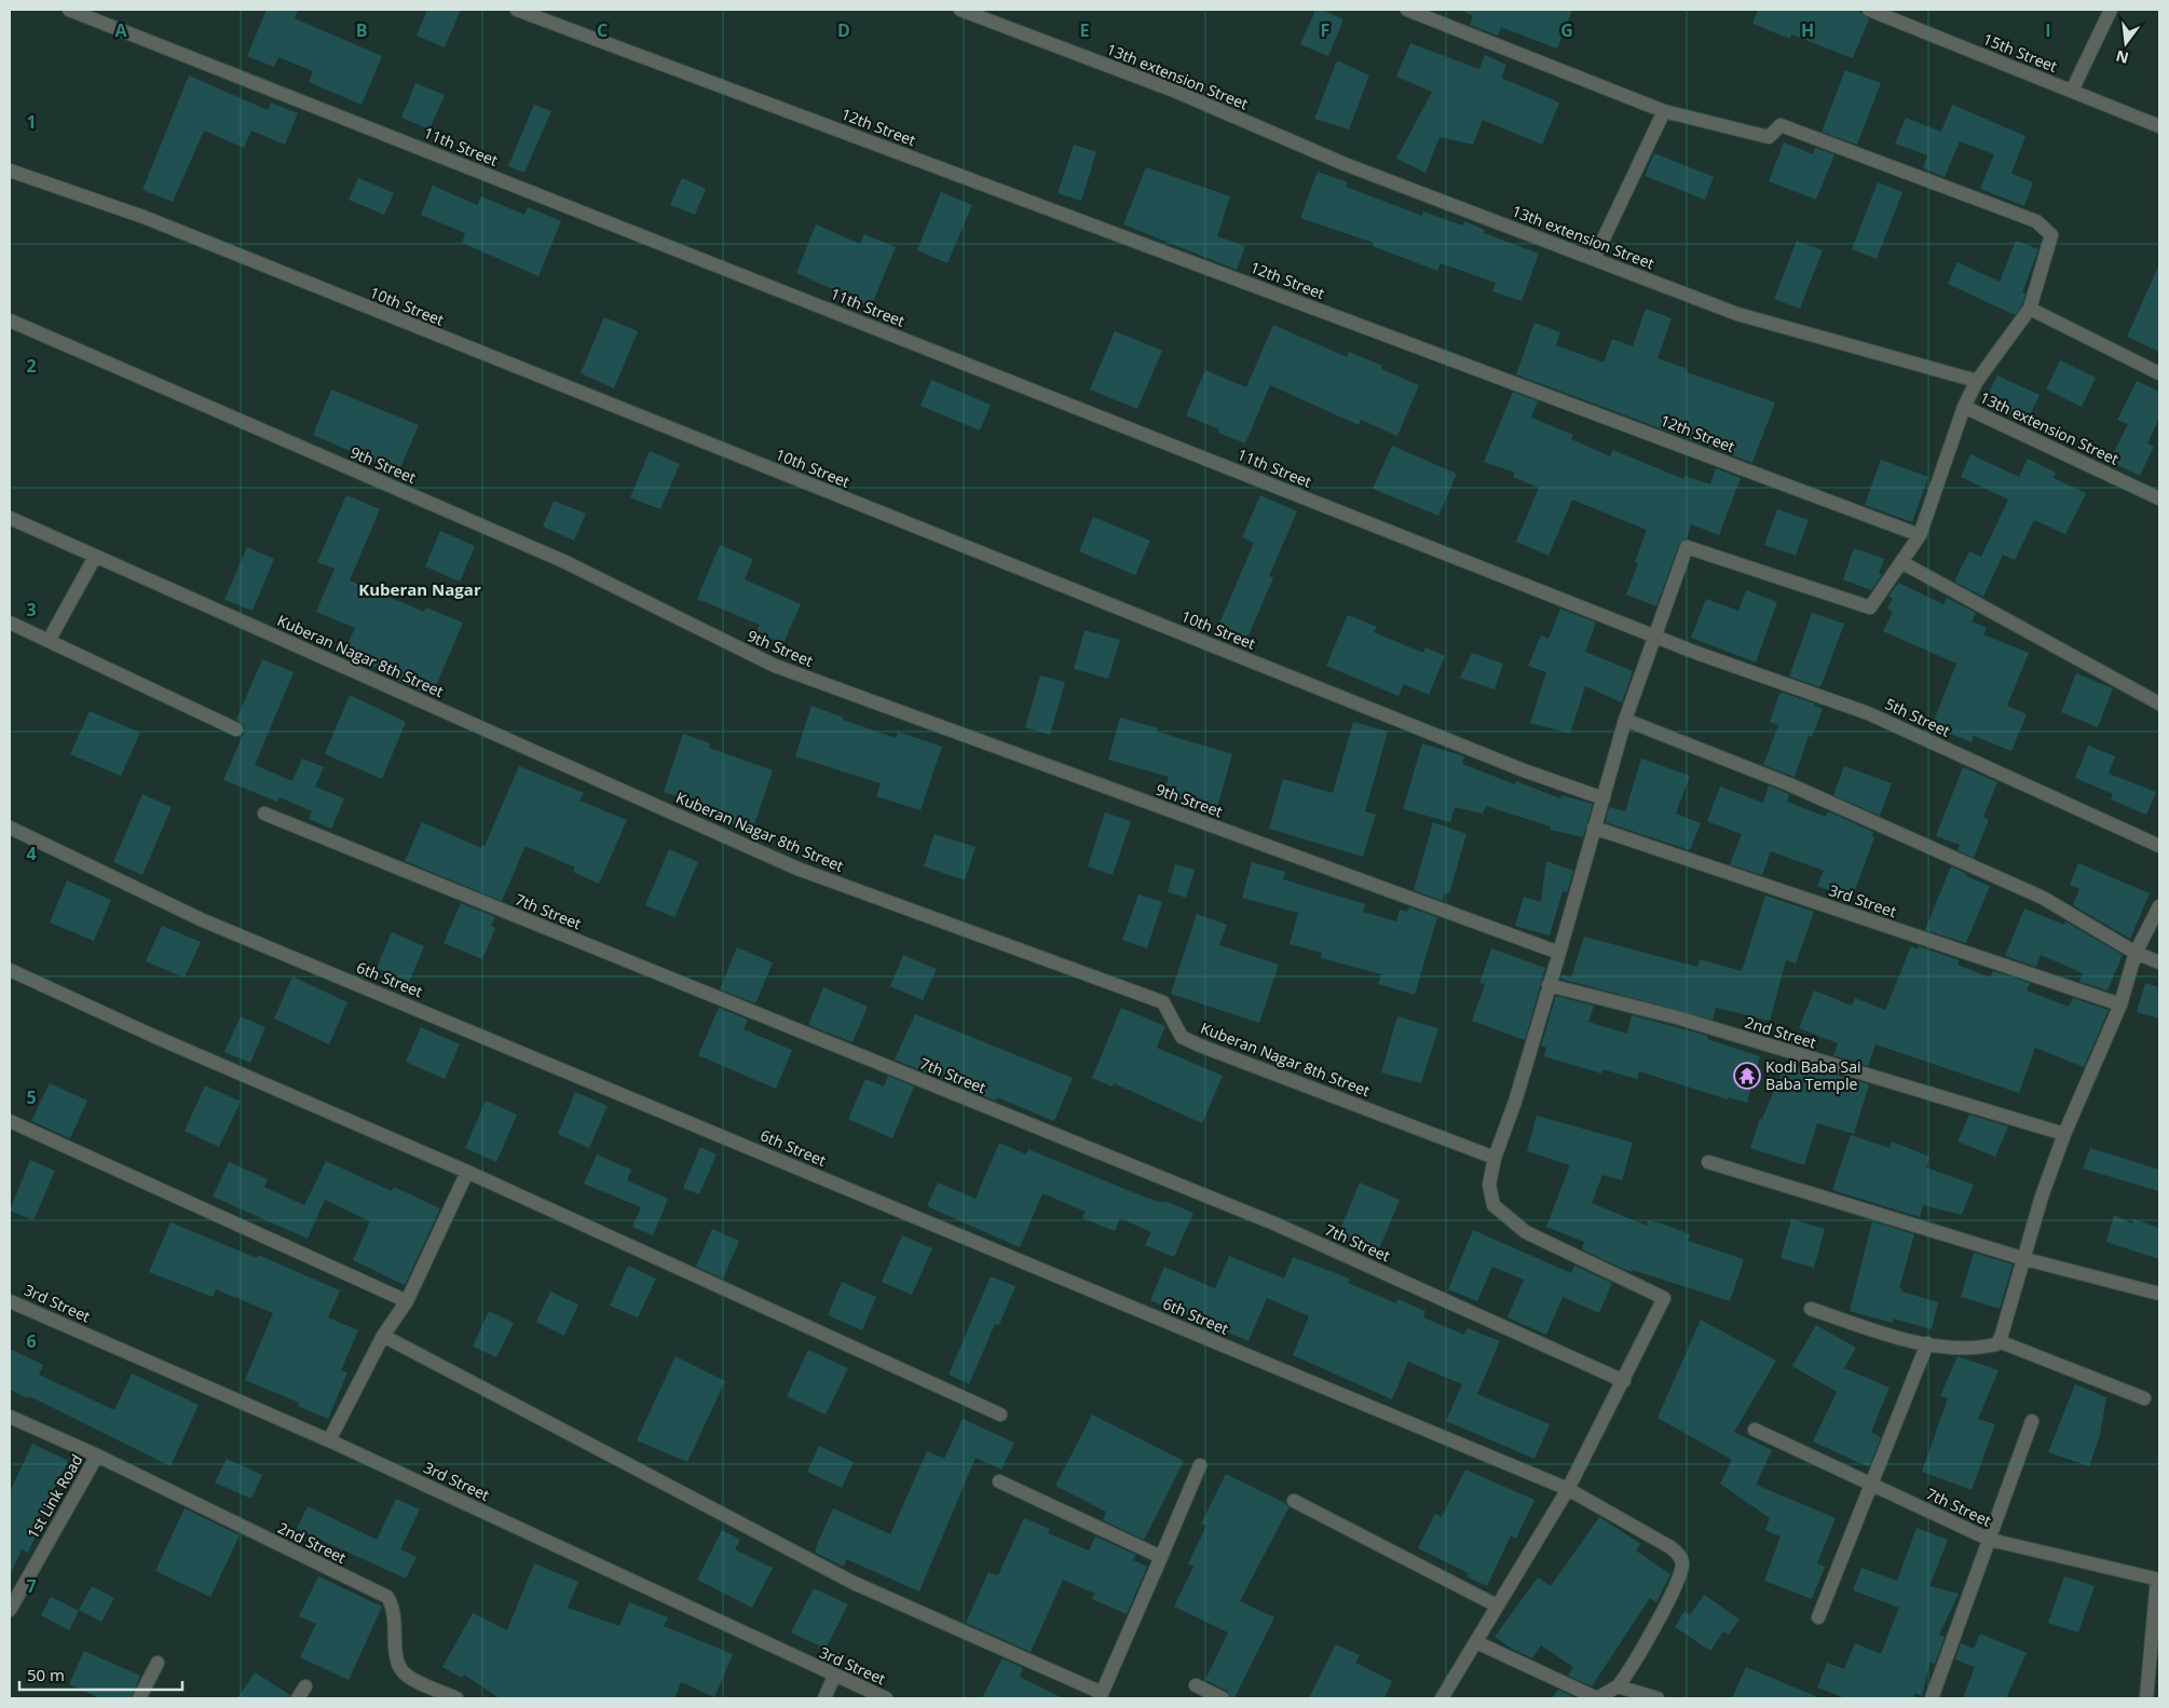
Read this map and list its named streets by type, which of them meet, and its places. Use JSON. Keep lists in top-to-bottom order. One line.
{"streets":{"street":["15th Street","13th extension Street","12th Street","11th Street","10th Street","9th Street","Kuberan Nagar 8th Street","5th Street","3rd Street","7th Street","6th Street","2nd Street","1st Link Road"]},"crossings":[["11th Street","5th Street"],["2nd Street","1st Link Road"]],"districts":["Kuberan Nagar"],"places":{"temple":["Kodi Baba Sai Baba Temple"]},"scale_bar":"50 m","north":"bottom","grid":{"columns":["A","B","C","D","E","F","G","H","I"],"rows":["1","2","3","4","5","6","7"]}}
